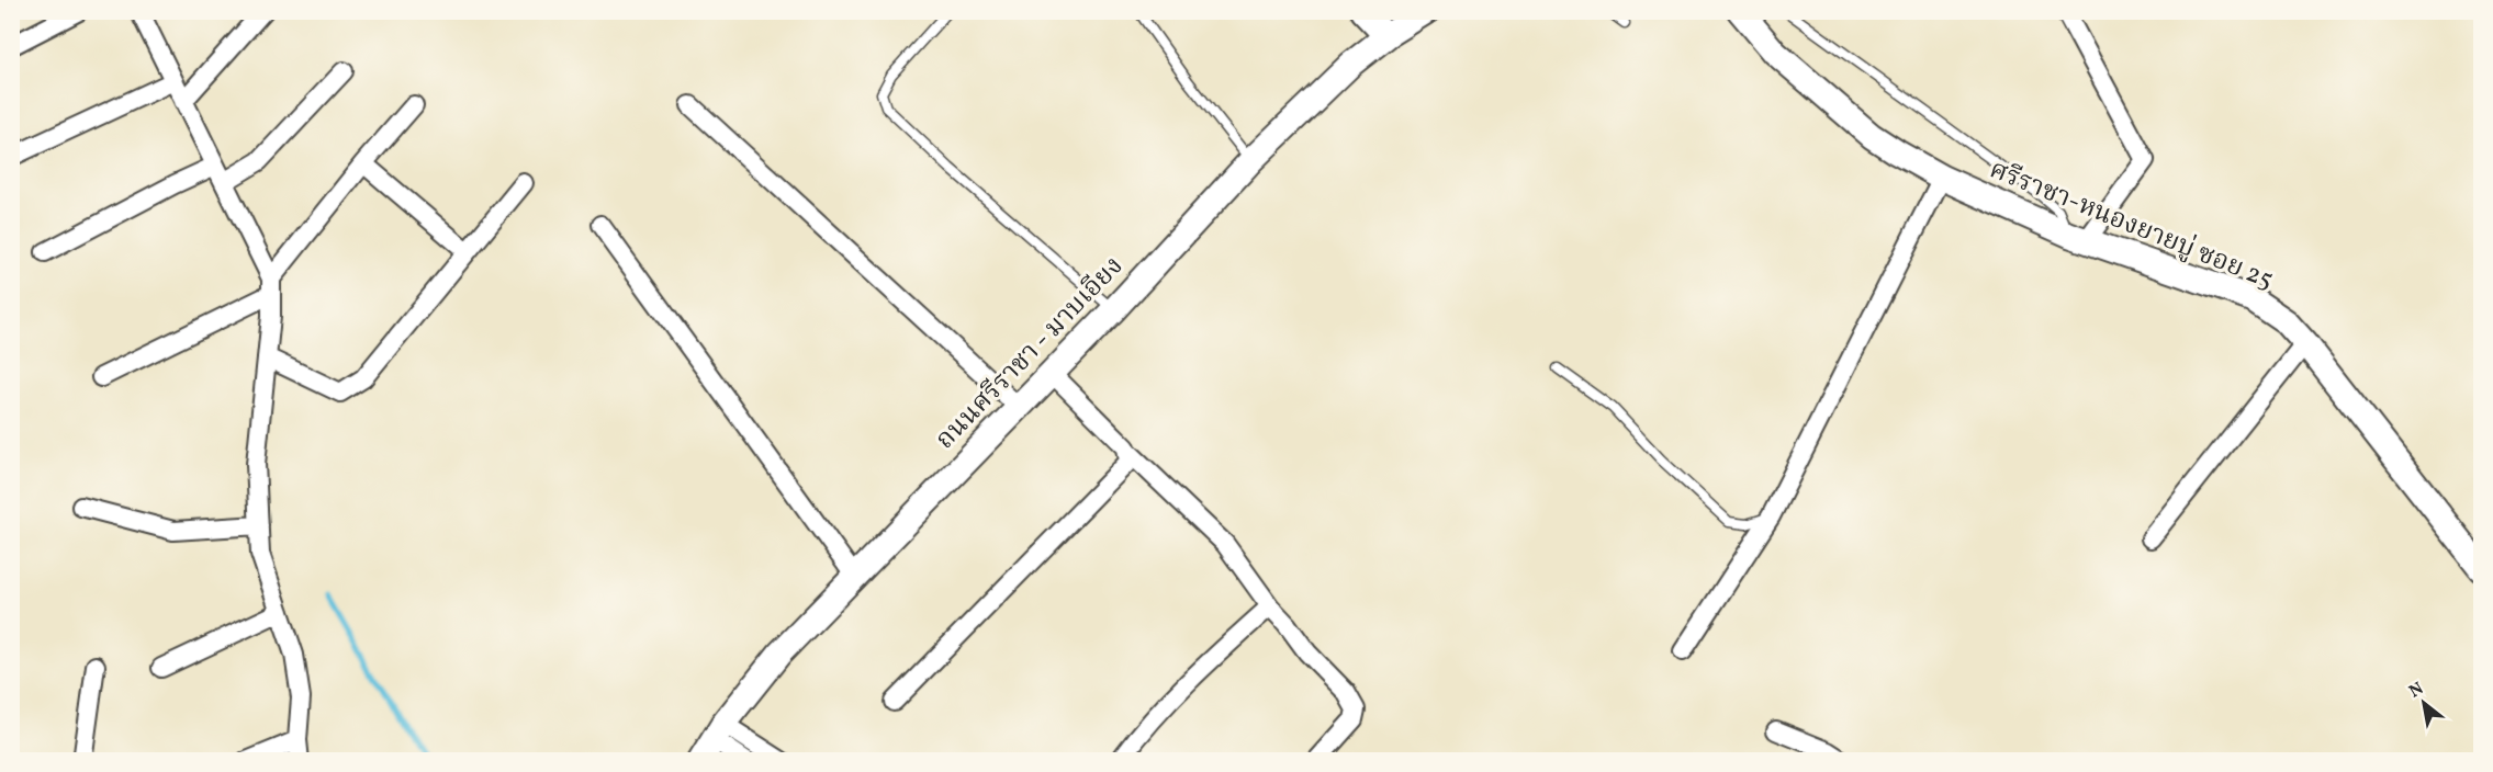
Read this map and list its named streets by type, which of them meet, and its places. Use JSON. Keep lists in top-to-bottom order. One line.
{"streets":{"main road":["ศรีราชา-หนองยายบู่ ซอย 25","ถนนศรีราชา - มาบเอียง"]},"north":"top left"}
